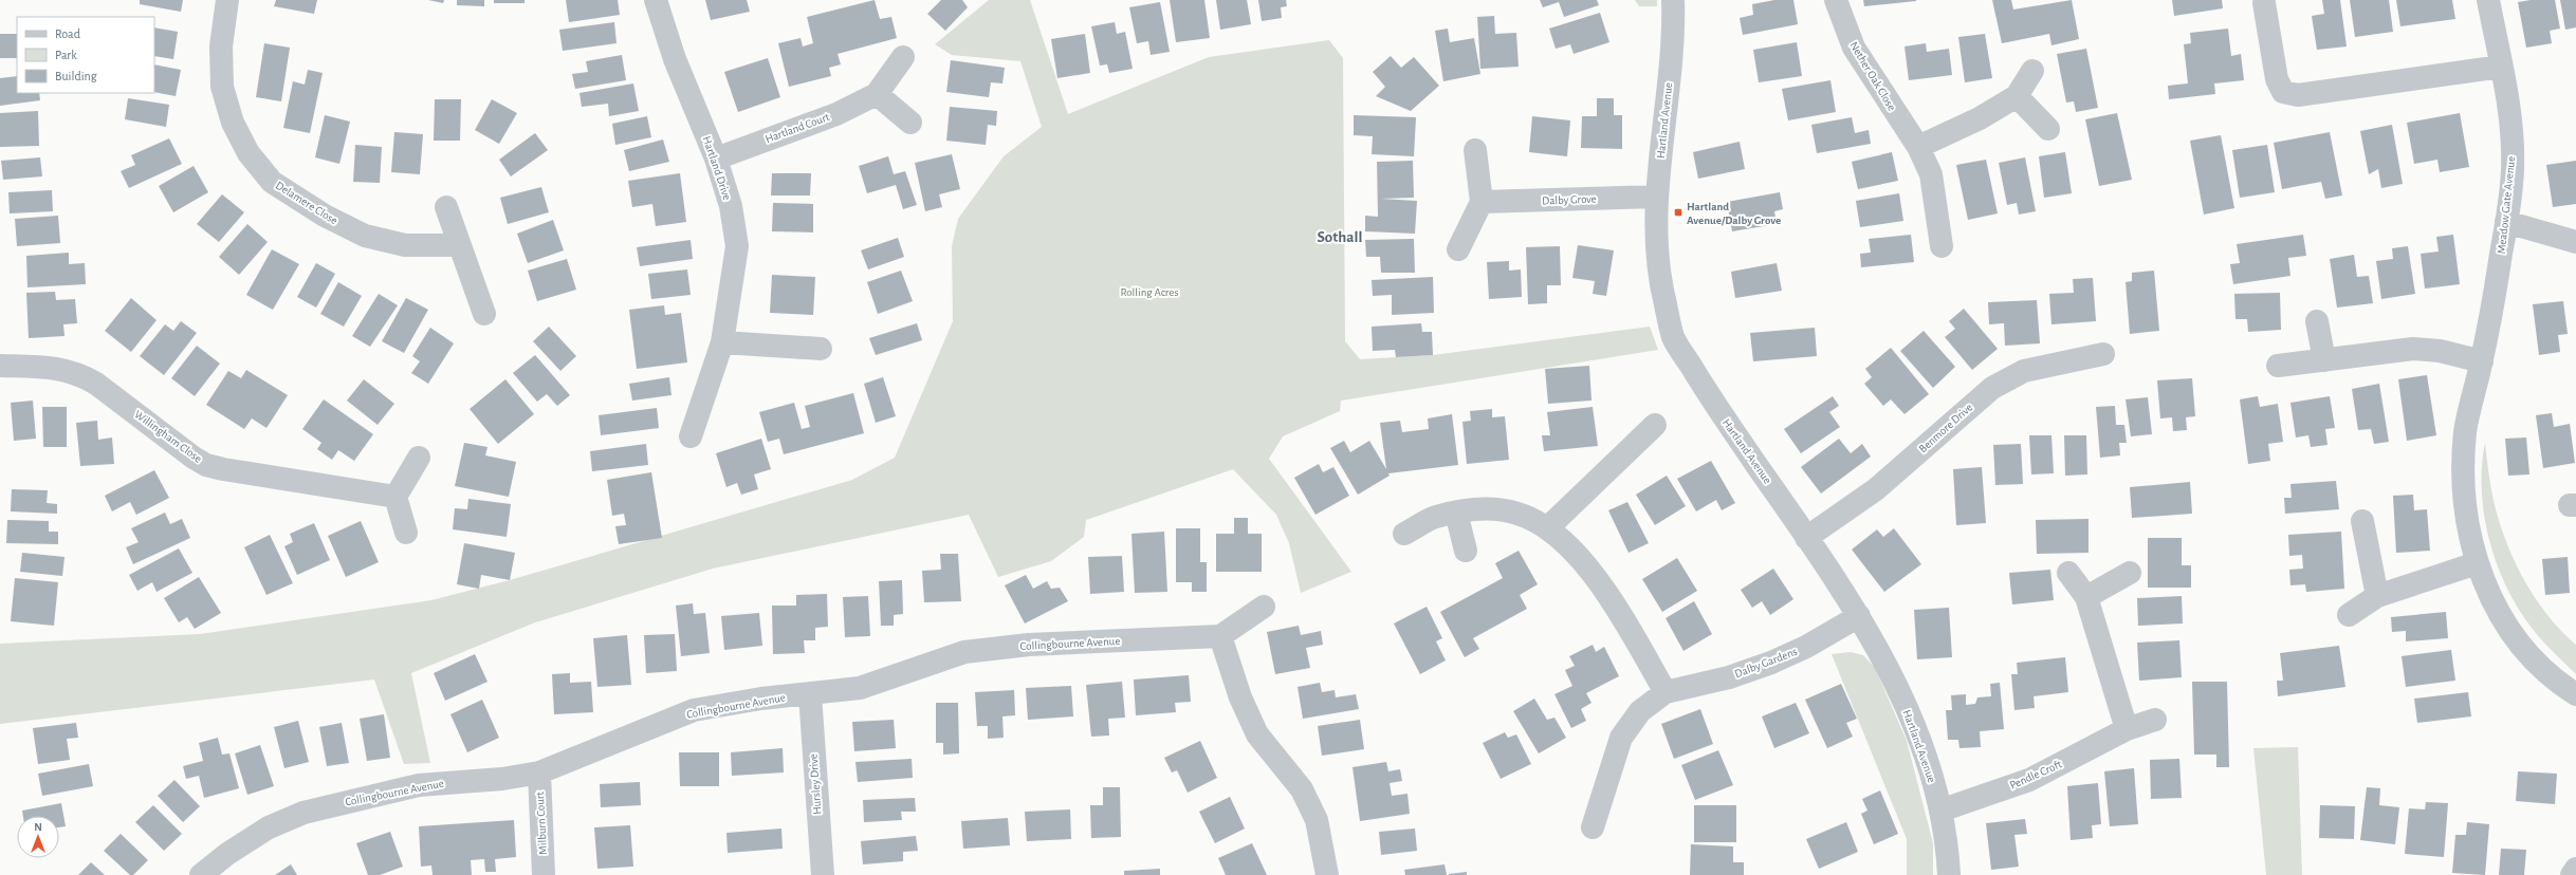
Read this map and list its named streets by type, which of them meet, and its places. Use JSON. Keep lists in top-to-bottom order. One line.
{"streets":{"street":["Nether Oak Close","Hartland Avenue","Hartland Court","Hartland Drive","Dalby Grove","Delamere Close","Meadow Gate Avenue","Benmore Drive","Willingham Close","Collingbourne Avenue","Dalby Gardens","Pendle Croft","Hursley Drive","Milburn Court"]},"crossings":[["Hartland Avenue","Dalby Grove"],["Hartland Avenue","Benmore Drive"],["Hartland Avenue","Dalby Gardens"],["Hartland Avenue","Pendle Croft"],["Hartland Court","Hartland Drive"],["Collingbourne Avenue","Hursley Drive"],["Collingbourne Avenue","Milburn Court"]],"districts":["Sothall"],"parks":["Rolling Acres"],"places":{"transit":["Hartland Avenue/Dalby Grove"]},"legend":["Road","Park","Building"],"north":"top"}
